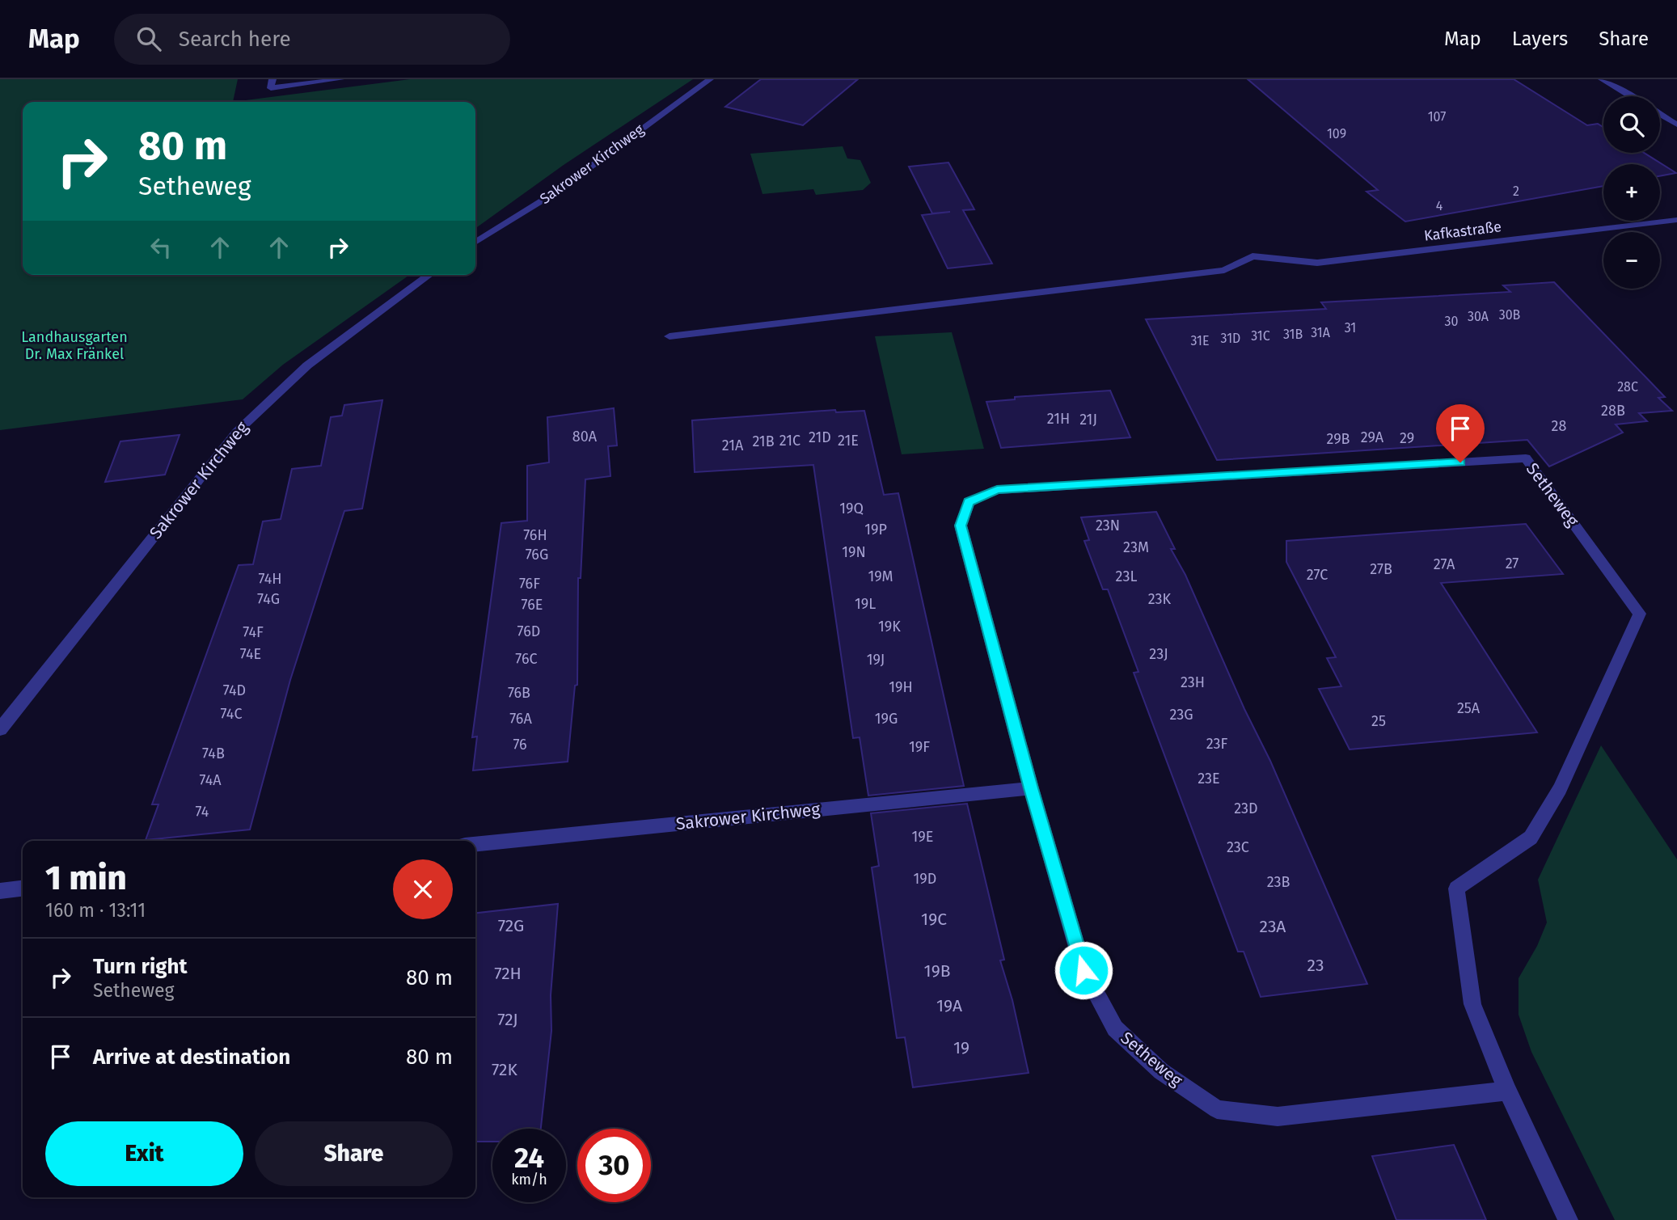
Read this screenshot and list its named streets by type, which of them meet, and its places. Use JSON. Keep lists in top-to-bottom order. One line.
{"streets":{"street":["Sakrower Kirchweg","Kafkastraße","Setheweg"]},"crossings":[["Sakrower Kirchweg","Setheweg"]],"parks":["Landhausgarten Dr. Max Fränkel"],"house_numbers":["107","109","2","4","30B","30A","30","31","31A","31B","31C","31D","31E","28C","28B","21H","21J","28","80A","21D","29A","29","29B","21C","21E","21B","21A","19Q","23N","19P","76H","23M","19N","76G","27","27A","27B","27C","19M","23L","74H","76F","74G","23K","19L","76E","19K","76D","74F","74E","23J","76C","19J","23H","19H","74D","76B","25A","74C","23G","76A","19G","25","23F","76","19F","74B","23E","74A","23D","74","19E","23C","19D","23B","19C","72G","23A","23","19B","72H","19A","72J","19","72K"],"page":{"header":"Map","search":"Search here","nav":["Map","Layers","Share"],"map_buttons":["+","−"],"turn":["80 m","Setheweg"],"heading":["1 min","160 m · 13:11"],"list":[{"name":"Turn right","note":"Setheweg","value":"80 m"},{"name":"Arrive at destination","value":"80 m"}],"buttons":["Exit","Share"],"speed":"24 km/h","limit":"30"}}
